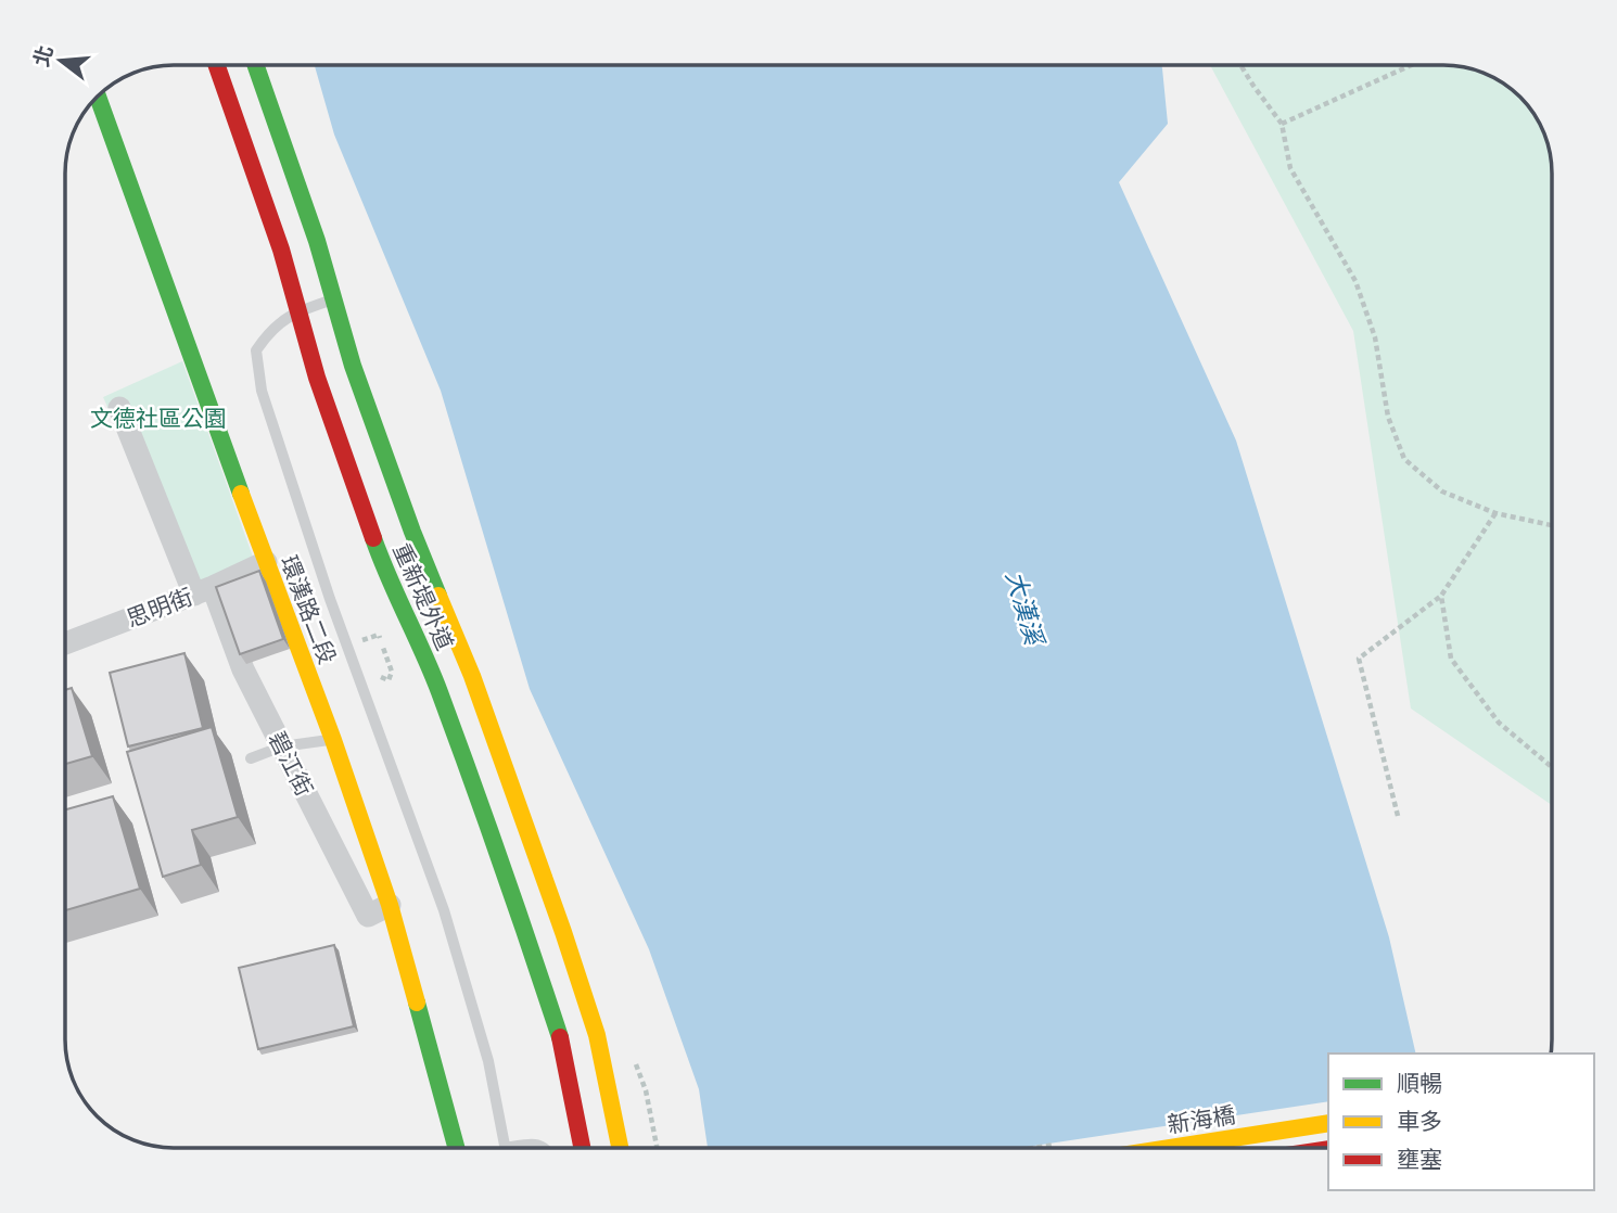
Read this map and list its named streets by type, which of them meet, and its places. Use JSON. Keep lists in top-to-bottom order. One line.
{"streets":{"street":["重新堤外道","思明街","環漢路二段","碧江街","新海橋"]},"crossings":[["思明街","環漢路二段"],["思明街","碧江街"],["環漢路二段","碧江街"]],"water":["大漢溪"],"parks":["文德社區公園"],"legend":["順暢","車多","壅塞"],"north":"left"}
